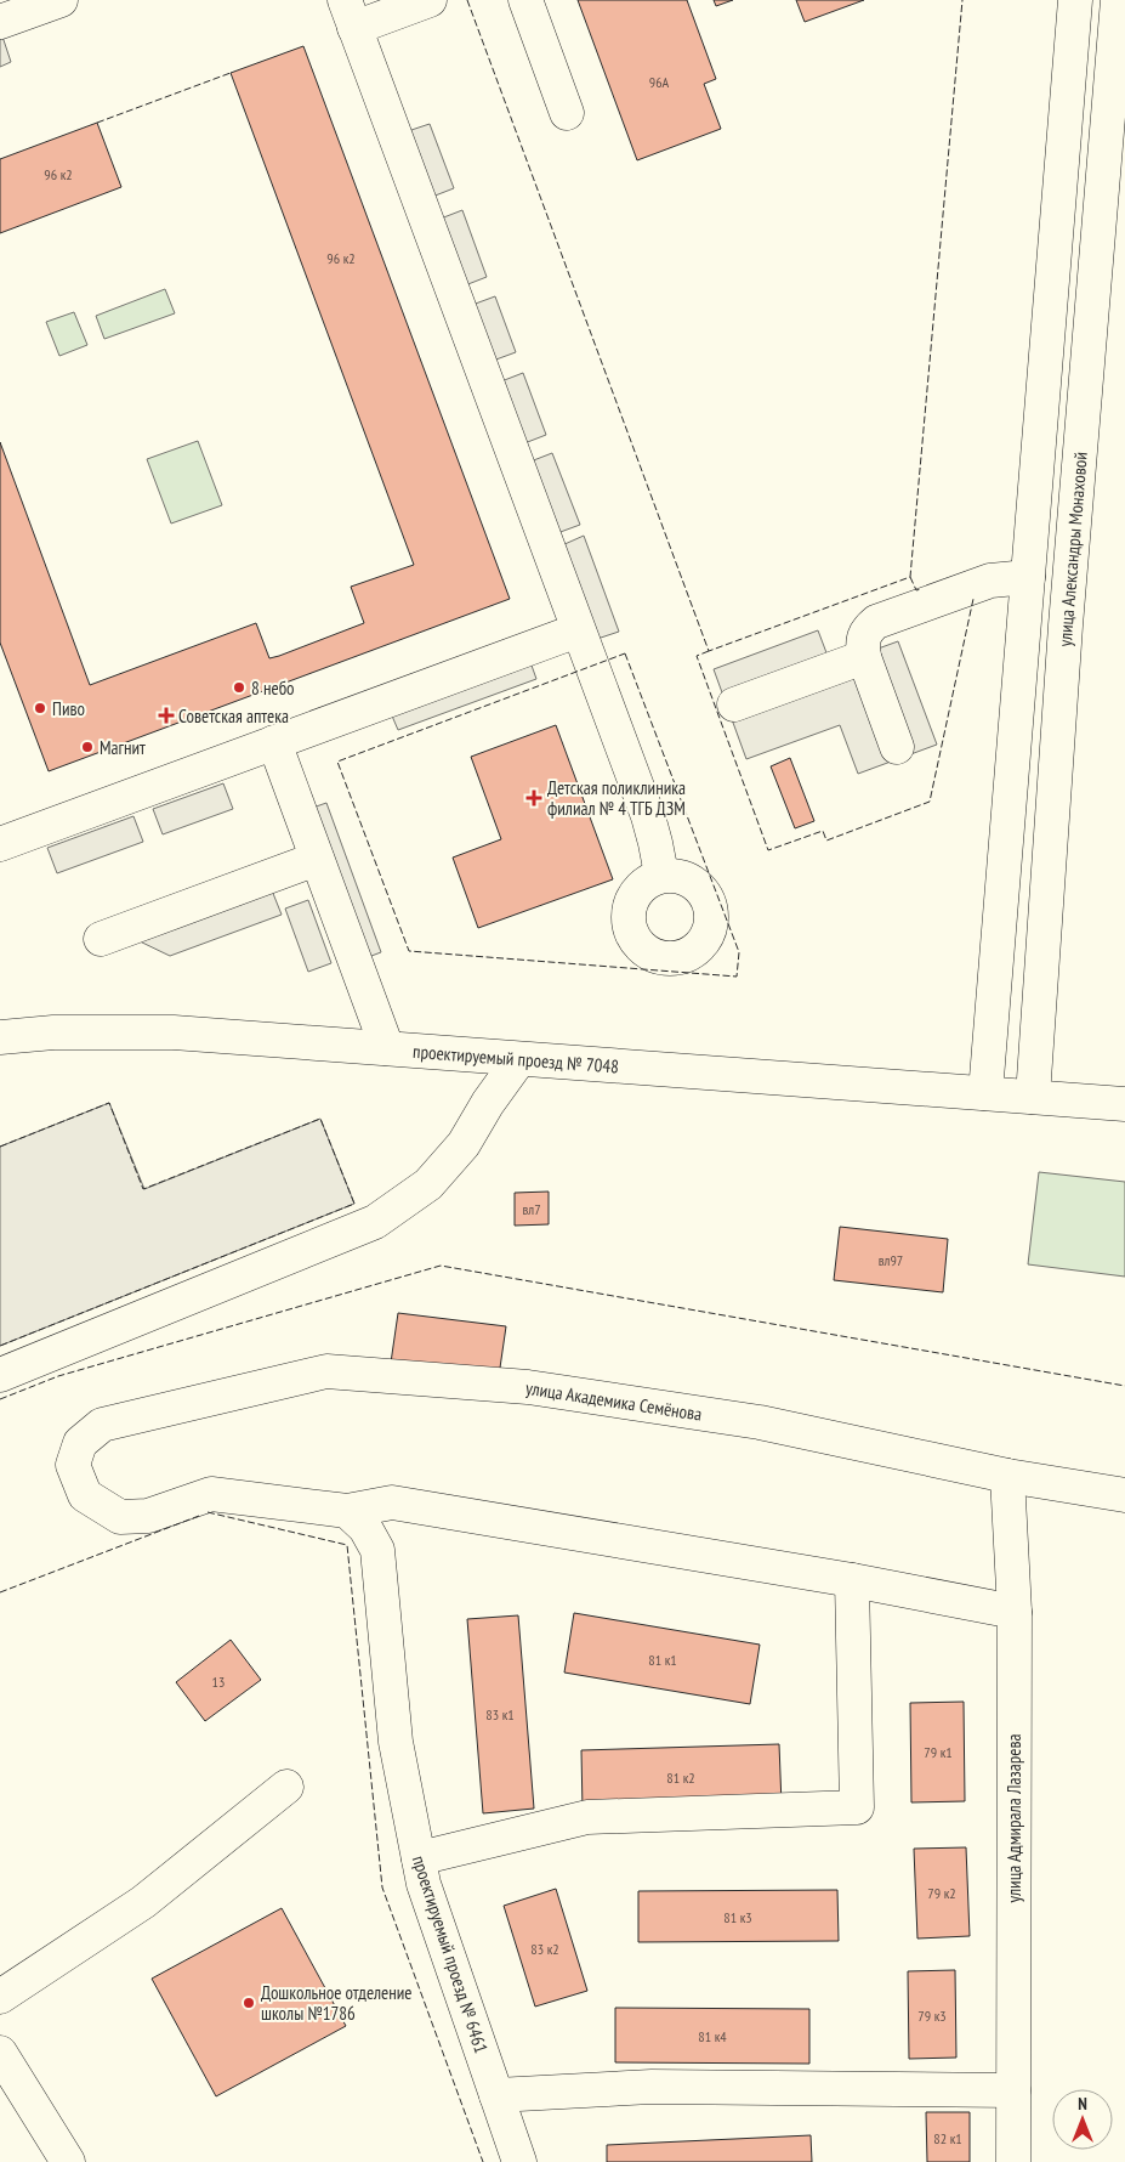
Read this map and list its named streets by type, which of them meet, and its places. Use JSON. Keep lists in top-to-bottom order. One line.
{"streets":{"street":["улица Александры Монаховой","проектируемый проезд № 7048","улица Академика Семёнова","улица Адмирала Лазарева","проектируемый проезд № 6461"]},"crossings":[["улица Александры Монаховой","проектируемый проезд № 7048"],["улица Академика Семёнова","улица Адмирала Лазарева"],["улица Академика Семёнова","проектируемый проезд № 6461"]],"places":{"other":["8 небо","Пиво","Магнит","Дошкольное отделение школы №1786"],"health":["Советская аптека","Детская поликлиника филиал № 4 ТГБ ДЗМ"]},"house_numbers":["96А","96 к2","96 к2","вл7","вл97","81 к1","13","83 к1","79 к1","81 к2","79 к2","81 к3","83 к2","79 к3","81 к4","82 к1"],"north":"top"}
